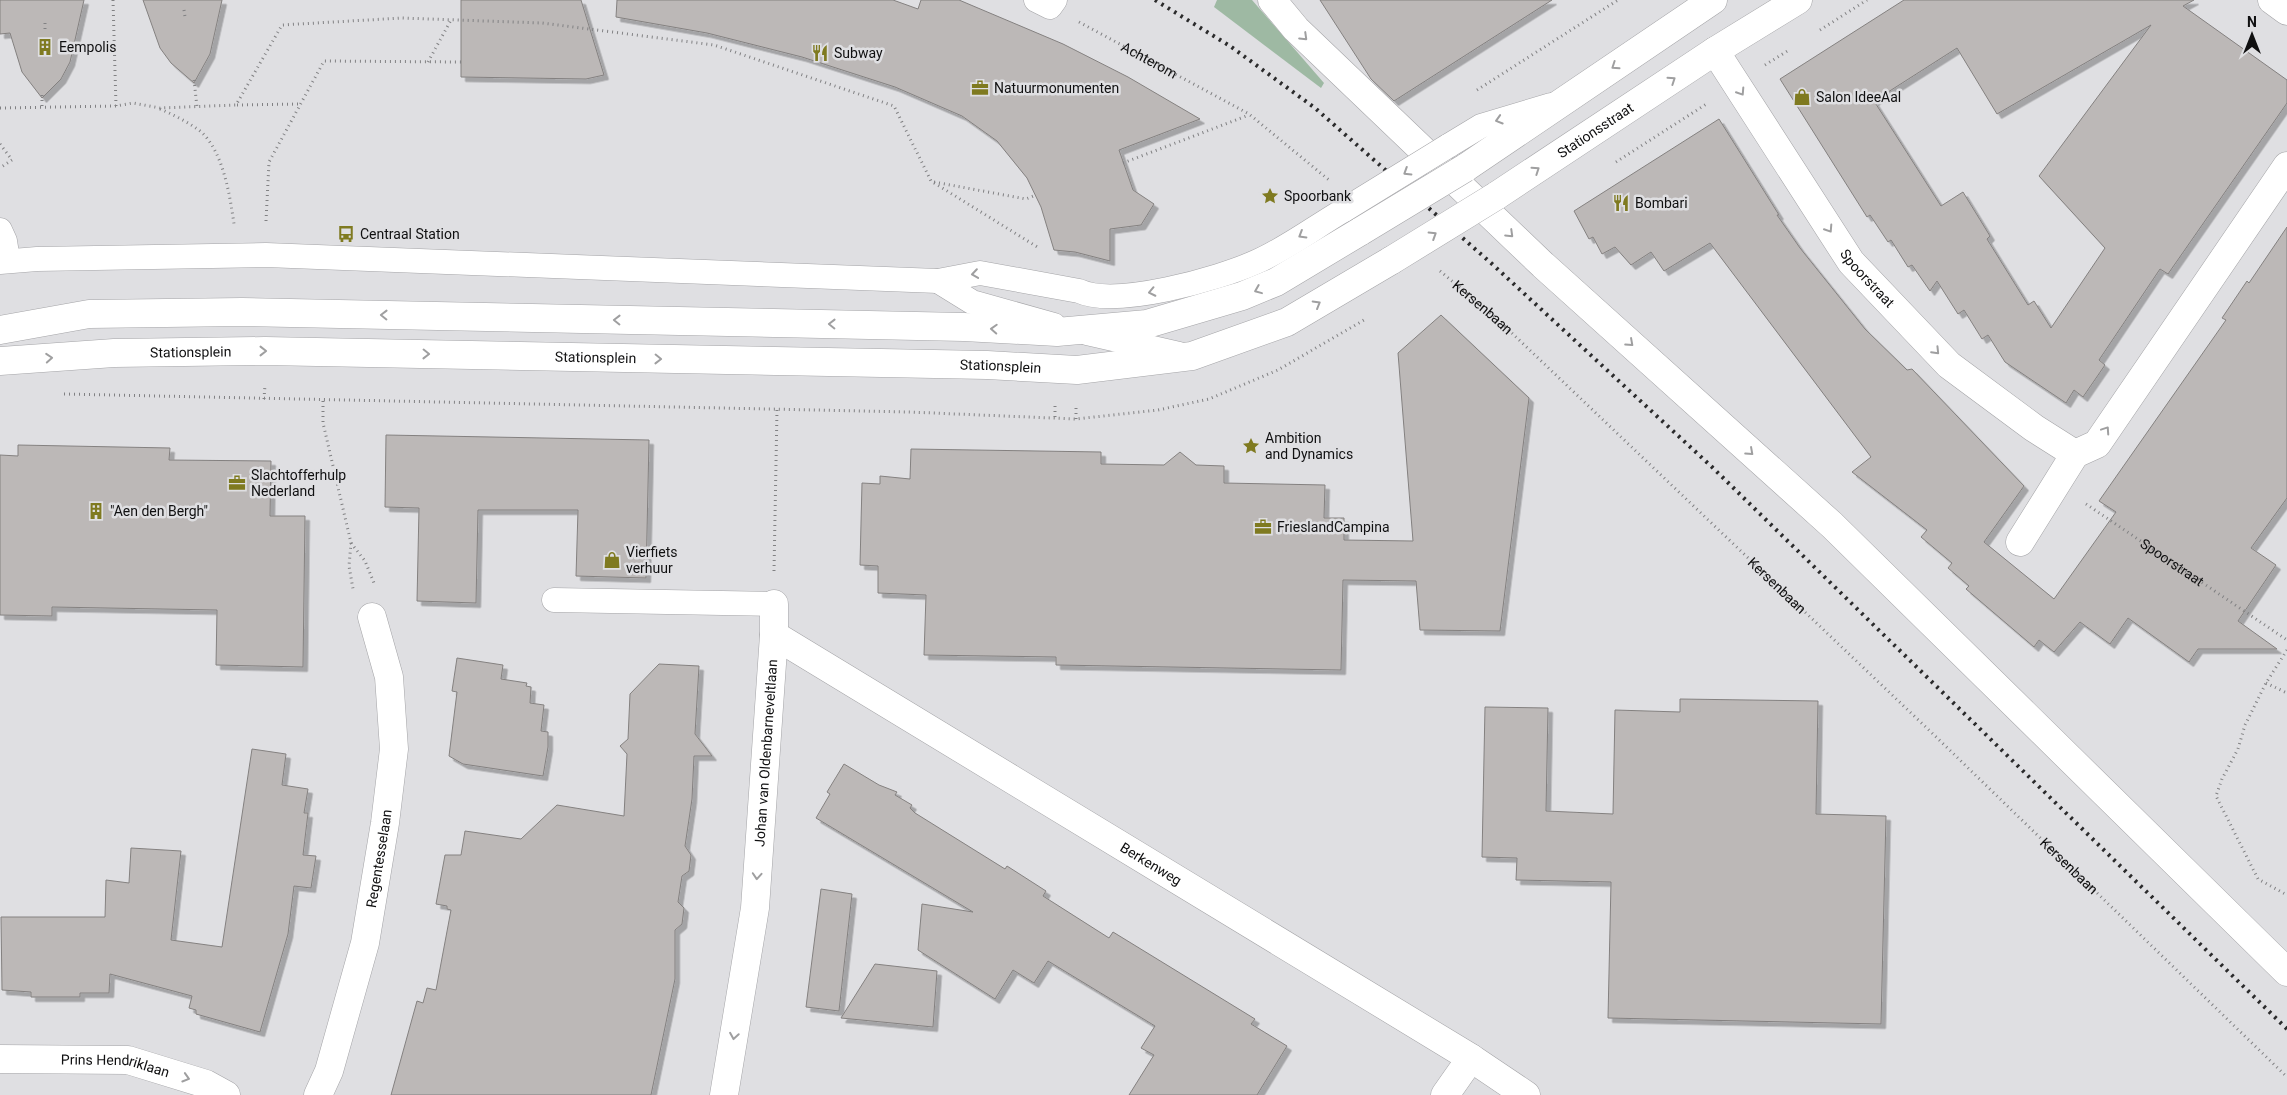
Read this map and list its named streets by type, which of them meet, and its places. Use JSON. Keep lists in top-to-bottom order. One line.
{"streets":{"street":["Stationsstraat","Spoorstraat","Stationsplein","Johan van Oldenbarneveltlaan","Regentesselaan","Berkenweg","Prins Hendriklaan"],"path":["Achterom","Kersenbaan"]},"crossings":[["Stationsstraat","Spoorstraat"],["Stationsstraat","Stationsplein"],["Johan van Oldenbarneveltlaan","Berkenweg"]],"one_way":["Johan van Oldenbarneveltlaan","Prins Hendriklaan"],"places":{"building":["Eempolis","\"Aen den Bergh\""],"restaurant":["Subway","Bombari"],"office":["Natuurmonumenten","Slachtofferhulp Nederland","FrieslandCampina"],"shop":["Salon IdeeAal","Vierfiets verhuur"],"place":["Spoorbank","Ambition and Dynamics"],"bus stop":["Centraal Station"]},"north":"top"}
